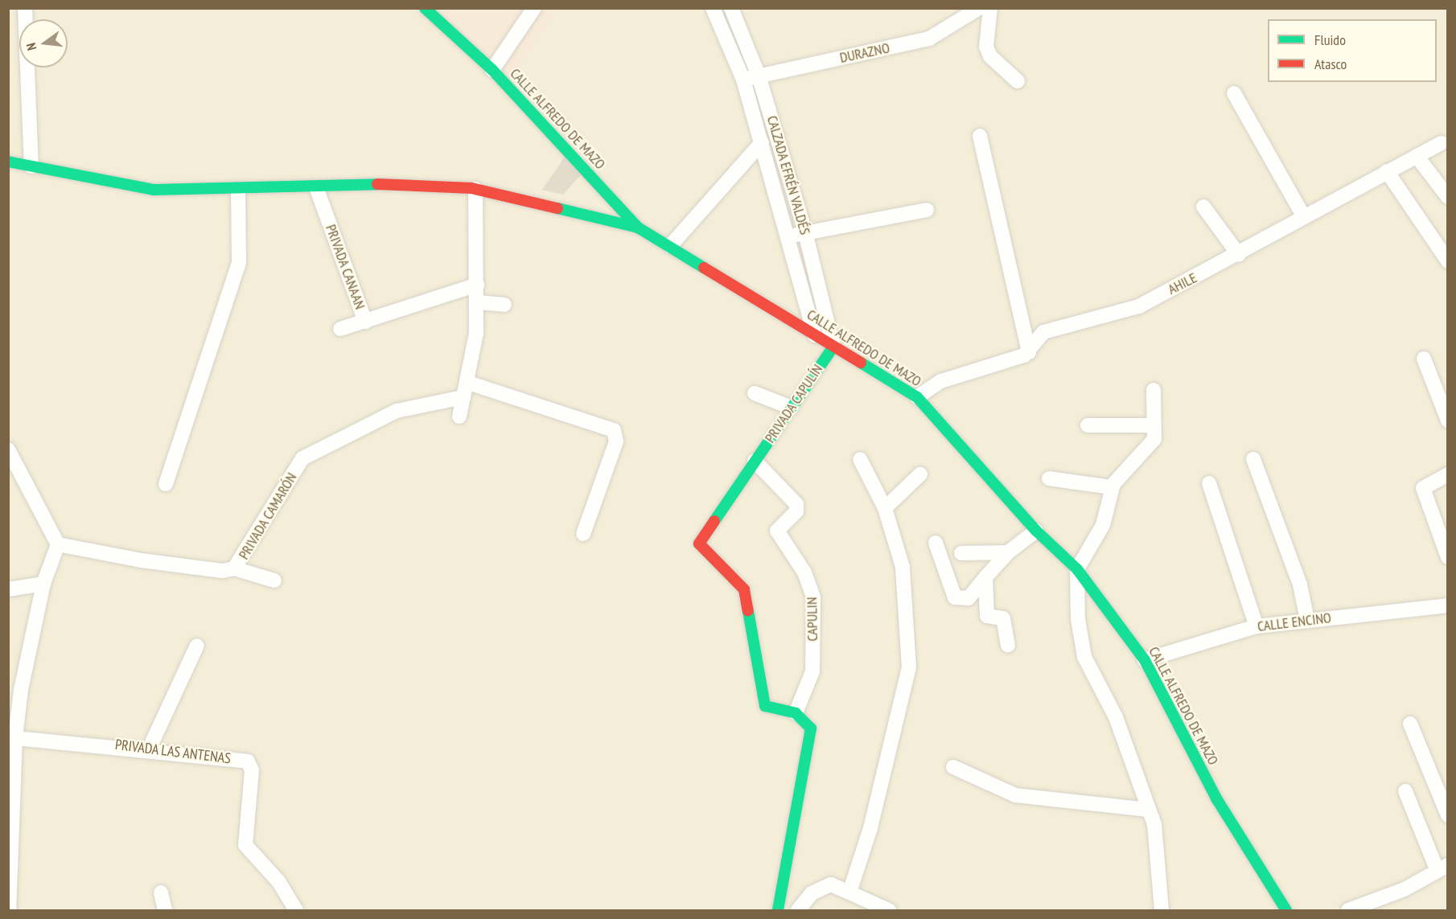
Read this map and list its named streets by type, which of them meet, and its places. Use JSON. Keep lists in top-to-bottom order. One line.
{"streets":{"street":["DURAZNO","CALLE ALFREDO DE MAZO","CALZADA EFRÉN VALDÉS","PRIVADA CANAAN","AHILE","PRIVADA CAPULÍN","PRIVADA CAMARÓN","CAPULIN","CALLE ENCINO","PRIVADA LAS ANTENAS"]},"crossings":[["DURAZNO","CALZADA EFRÉN VALDÉS"],["CALLE ALFREDO DE MAZO","CALZADA EFRÉN VALDÉS"],["CALLE ALFREDO DE MAZO","PRIVADA CAPULÍN"],["CALLE ALFREDO DE MAZO","CALLE ENCINO"],["CALZADA EFRÉN VALDÉS","PRIVADA CAPULÍN"],["PRIVADA CAPULÍN","CAPULIN"]],"legend":["Fluido","Atasco"],"north":"left"}
